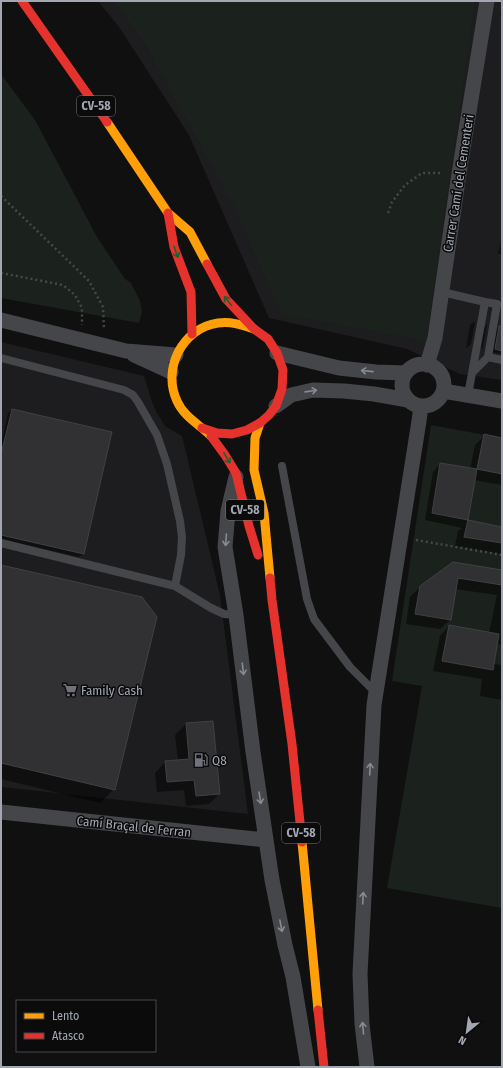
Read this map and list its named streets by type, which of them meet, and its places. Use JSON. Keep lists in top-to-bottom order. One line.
{"streets":{"main road":["CV-58"],"street":["Carrer Camí del Cementeri","Camí Braçal de Ferran"]},"places":{"supermarket":["Family Cash"],"fuel station":["Q8"]},"legend":["Lento","Atasco"],"north":"bottom left"}
